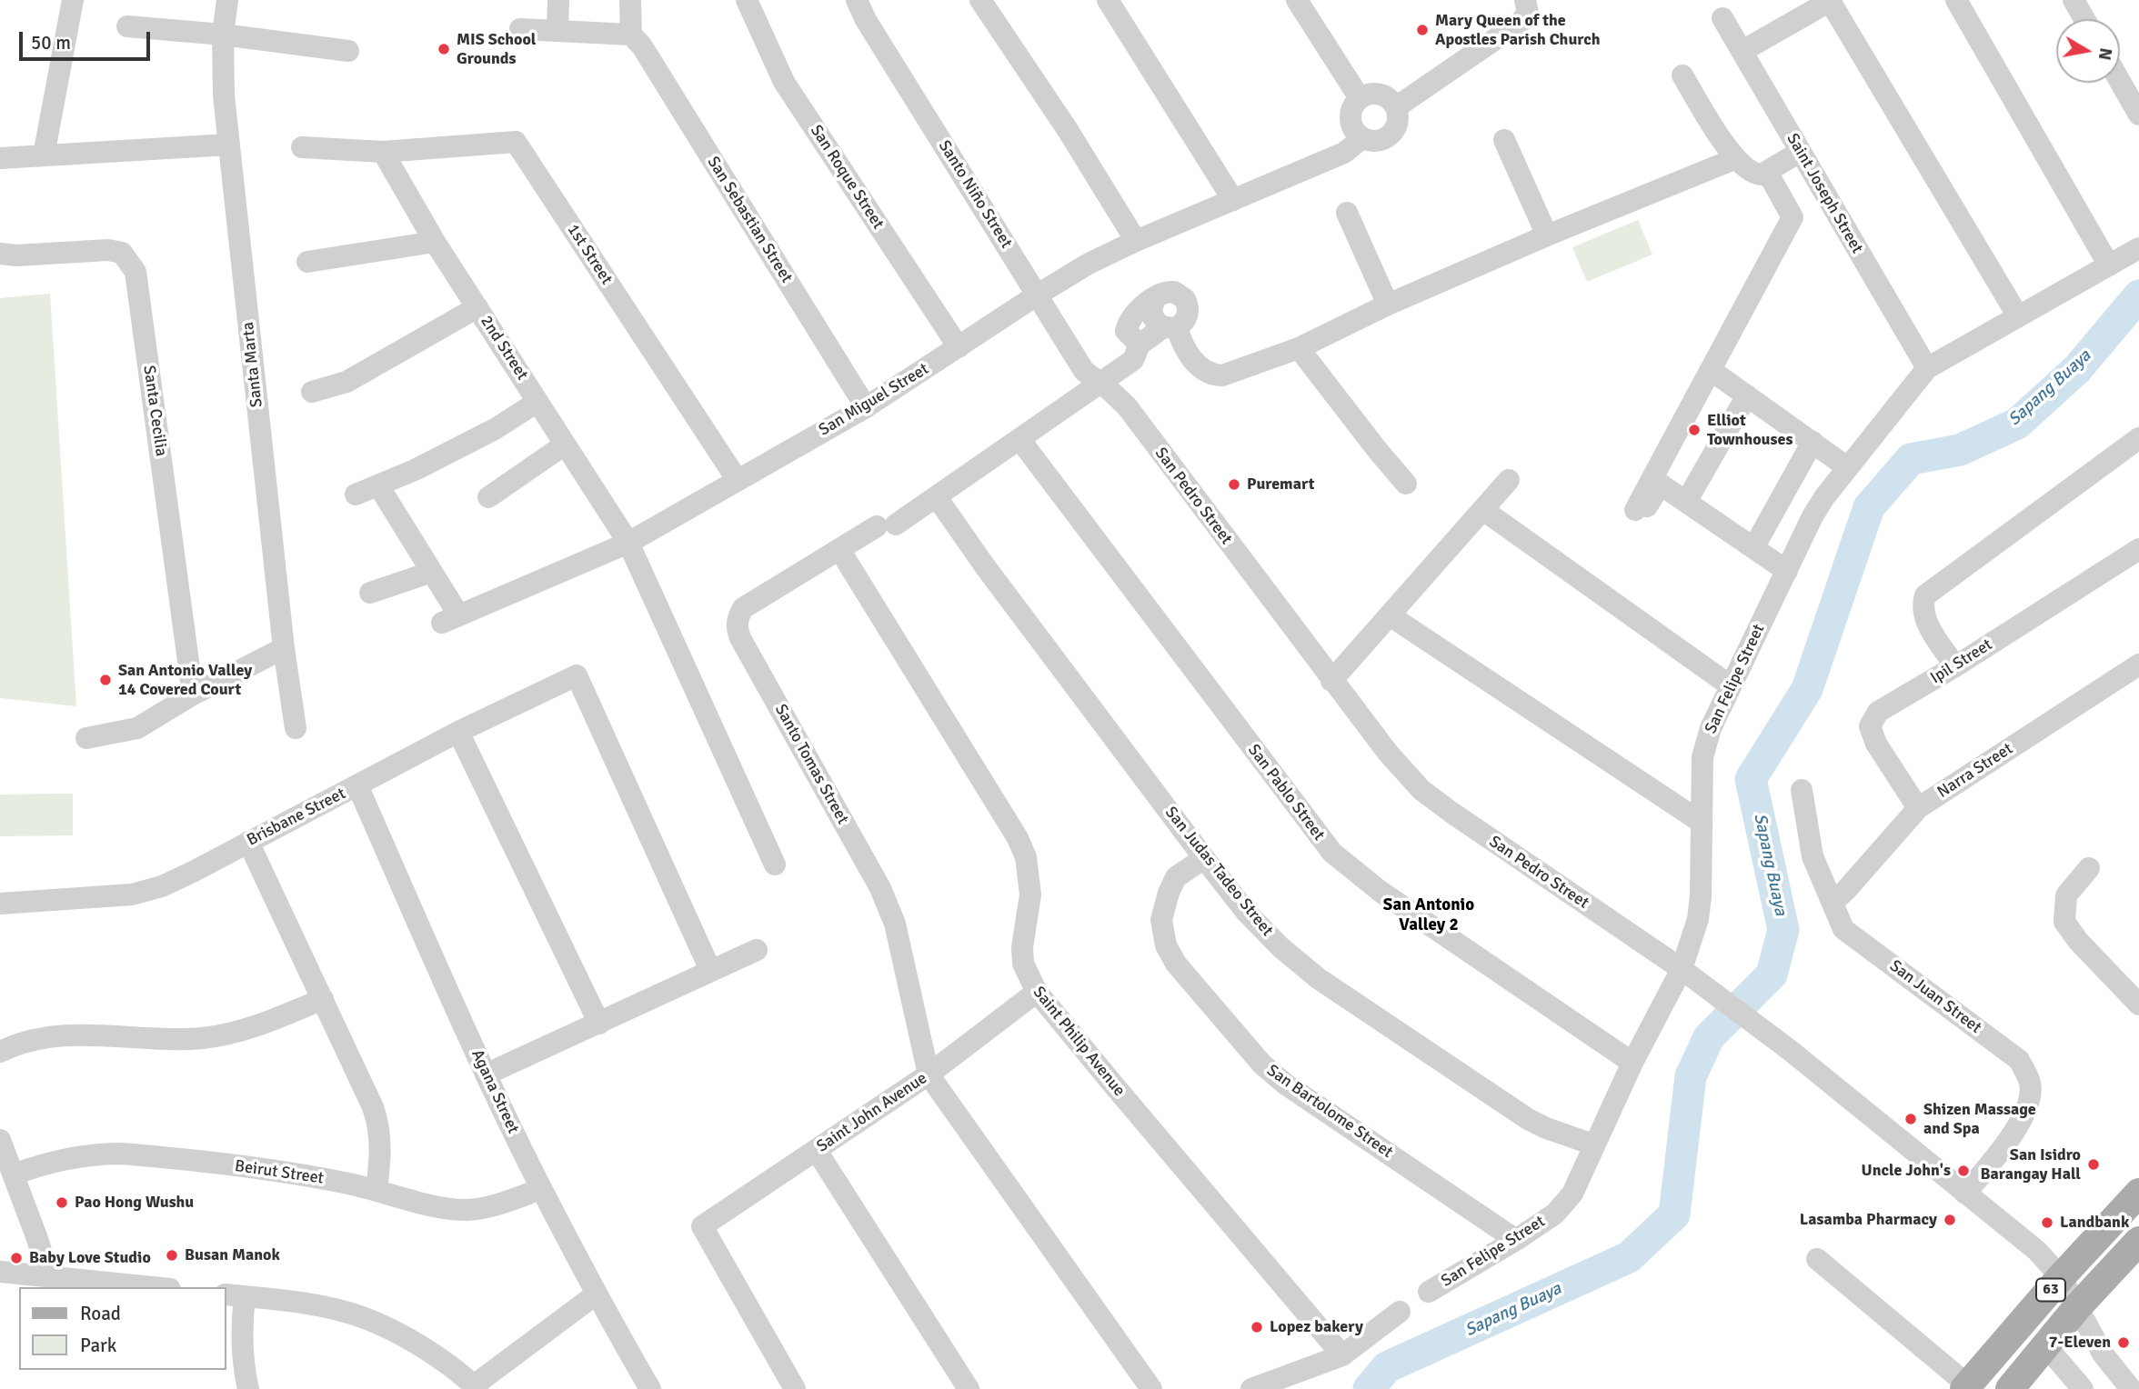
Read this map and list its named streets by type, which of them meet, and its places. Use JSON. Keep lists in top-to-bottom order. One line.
{"streets":{"main road":["63"],"street":["San Roque Street","Saint Joseph Street","Santo Niño Street","San Sebastian Street","1st Street","2nd Street","Santa Marta","San Miguel Street","Santa Cecilia","San Pedro Street","Ipil Street","San Felipe Street","Santo Tomas Street","Narra Street","San Pablo Street","Brisbane Street","San Judas Tadeo Street","San Juan Street","Saint Philip Avenue","Agana Street","San Bartolome Street","Saint John Avenue","Beirut Street"]},"crossings":[["San Roque Street","San Miguel Street"],["Saint Joseph Street","San Felipe Street"],["Santo Niño Street","San Miguel Street"],["Santo Niño Street","San Pedro Street"],["Santo Niño Street","Santo Tomas Street"],["San Sebastian Street","San Miguel Street"],["1st Street","2nd Street"],["1st Street","San Miguel Street"],["2nd Street","San Miguel Street"],["San Pedro Street","San Felipe Street"],["San Pedro Street","Santo Tomas Street"],["San Pedro Street","San Juan Street"],["San Pedro Street","63"],["Ipil Street","Narra Street"],["San Felipe Street","San Pablo Street"],["San Felipe Street","San Judas Tadeo Street"],["San Felipe Street","San Bartolome Street"],["Santo Tomas Street","San Pablo Street"],["Santo Tomas Street","San Judas Tadeo Street"],["Santo Tomas Street","Saint Philip Avenue"],["Santo Tomas Street","Saint John Avenue"],["Narra Street","San Juan Street"],["Brisbane Street","Agana Street"],["San Judas Tadeo Street","San Bartolome Street"],["Saint Philip Avenue","Saint John Avenue"],["Agana Street","Beirut Street"]],"districts":["San Antonio Valley 2"],"water":["Sapang Buaya"],"places":["Mary Queen of the Apostles Parish Church","MIS School Grounds","Elliot Townhouses","Puremart","San Antonio Valley 14 Covered Court","Shizen Massage and Spa","San Isidro Barangay Hall","Uncle John's","Pao Hong Wushu","Lasamba Pharmacy","Landbank","Busan Manok","Baby Love Studio","Lopez bakery","7-Eleven"],"legend":["Road","Park"],"scale_bar":"50 m","north":"right"}
